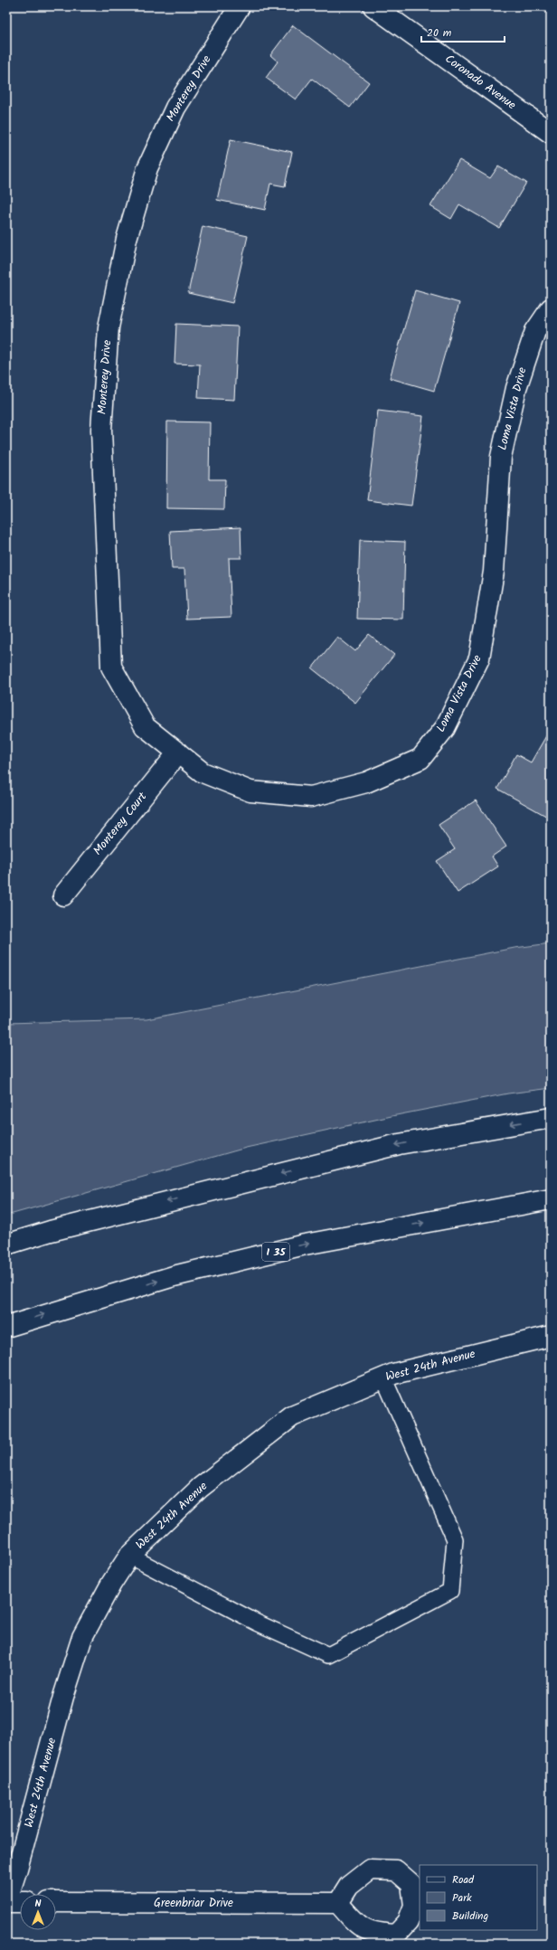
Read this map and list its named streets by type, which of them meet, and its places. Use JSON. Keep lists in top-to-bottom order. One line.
{"streets":{"main road":["Coronado Avenue","Monterey Drive","Loma Vista Drive","Monterey Court","I 35","West 24th Avenue","Greenbriar Drive"]},"crossings":[["Monterey Drive","Loma Vista Drive"],["Monterey Drive","Monterey Court"],["Loma Vista Drive","Monterey Court"]],"legend":["Road","Park","Building"],"scale_bar":"20 m","north":"top"}
